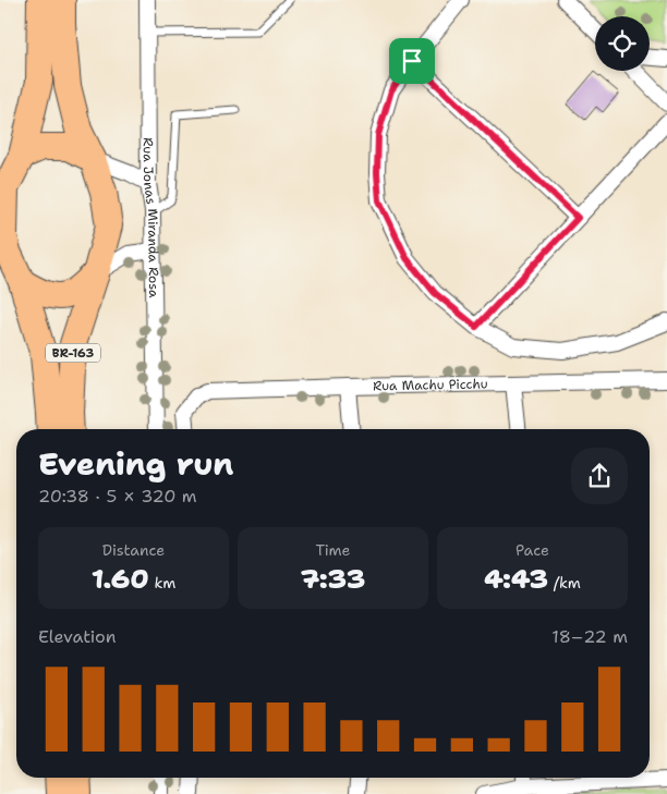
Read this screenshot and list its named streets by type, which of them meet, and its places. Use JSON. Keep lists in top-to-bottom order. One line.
{"streets":{"highway":["BR-163"],"street":["Rua Jonas Miranda Rosa","Rua Machu Picchu"]},"page":{"heading":["Evening run","20:38 · 5 × 320 m"],"stats":[["Distance","1.60 km"],["Time","7:33"],["Pace","4:43 /km"]],"chart":["Elevation","18–22 m"]}}
